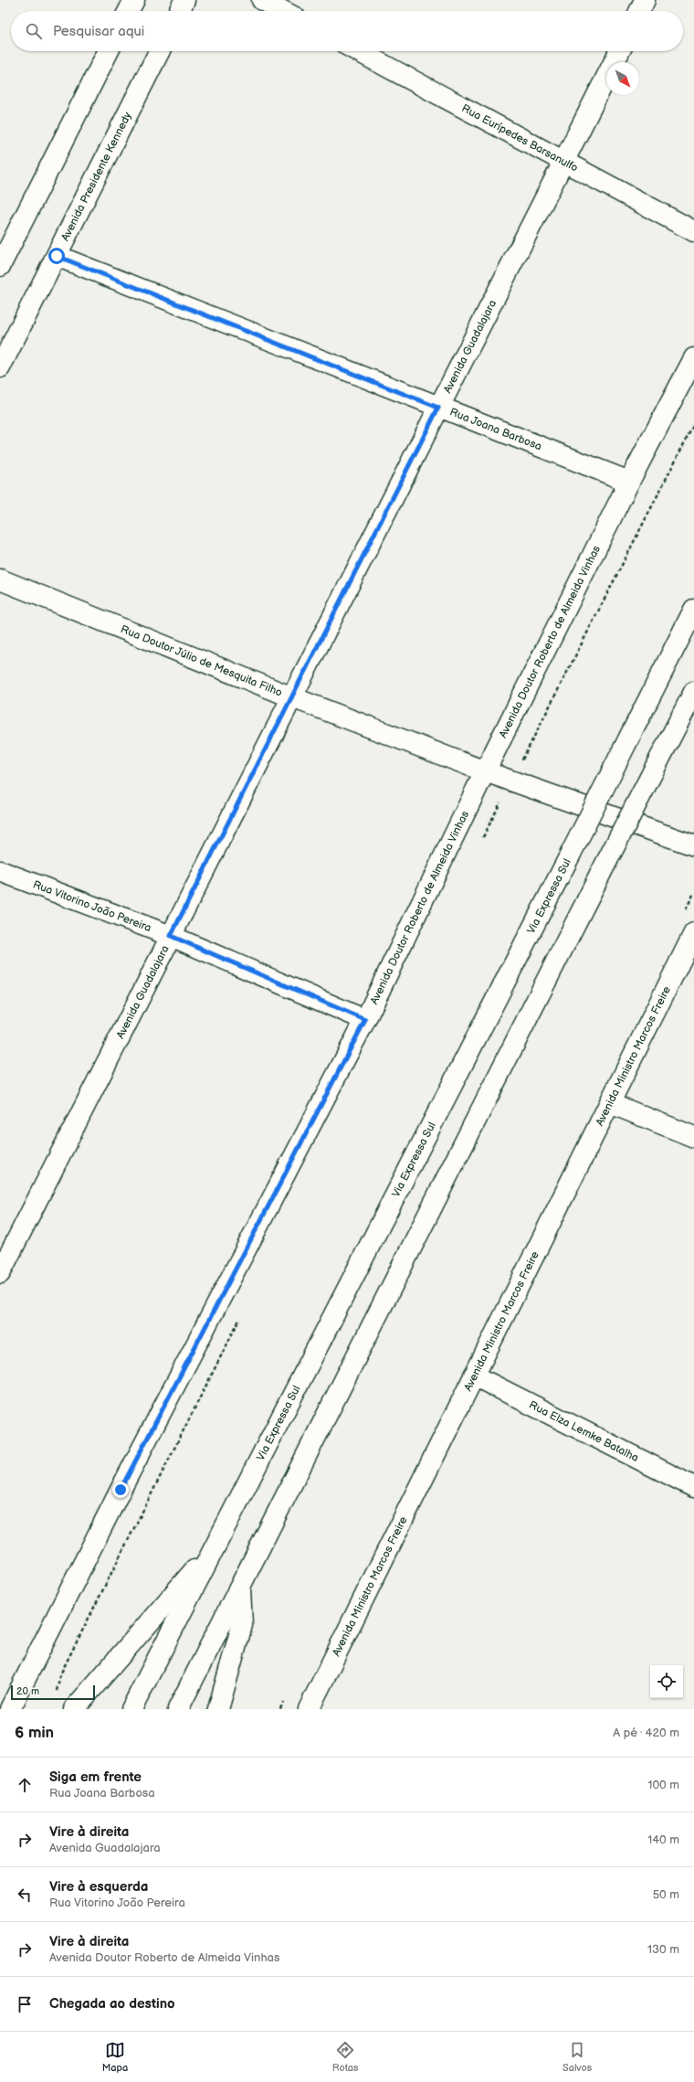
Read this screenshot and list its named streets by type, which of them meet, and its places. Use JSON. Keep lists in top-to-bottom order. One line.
{"streets":{"main road":["Rua Eurípedes Barsanulfo","Avenida Presidente Kennedy","Avenida Guadalajara","Rua Joana Barbosa","Avenida Doutor Roberto de Almeida Vinhas","Rua Doutor Júlio de Mesquita Filho","Via Expressa Sul","Rua Vitorino João Pereira","Avenida Ministro Marcos Freire","Rua Elza Lemke Batalha"]},"crossings":[["Rua Eurípedes Barsanulfo","Avenida Guadalajara"],["Avenida Presidente Kennedy","Rua Joana Barbosa"],["Avenida Guadalajara","Rua Joana Barbosa"],["Avenida Guadalajara","Rua Doutor Júlio de Mesquita Filho"],["Avenida Guadalajara","Rua Vitorino João Pereira"],["Rua Joana Barbosa","Avenida Doutor Roberto de Almeida Vinhas"],["Avenida Doutor Roberto de Almeida Vinhas","Rua Doutor Júlio de Mesquita Filho"],["Avenida Doutor Roberto de Almeida Vinhas","Rua Vitorino João Pereira"],["Avenida Ministro Marcos Freire","Rua Elza Lemke Batalha"]],"scale_bar":"20 m","north":"bottom right","page":{"search":"Pesquisar aqui","scale":"20 m","heading":["6 min","A pé · 420 m"],"list":[["Siga em frente","Rua Joana Barbosa","100 m"],["Vire à direita","Avenida Guadalajara","140 m"],["Vire à esquerda","Rua Vitorino João Pereira","50 m"],["Vire à direita","Avenida Doutor Roberto de Almeida Vinhas","130 m"],"Chegada ao destino"],"nav":["Mapa","Rotas","Salvos"]}}
